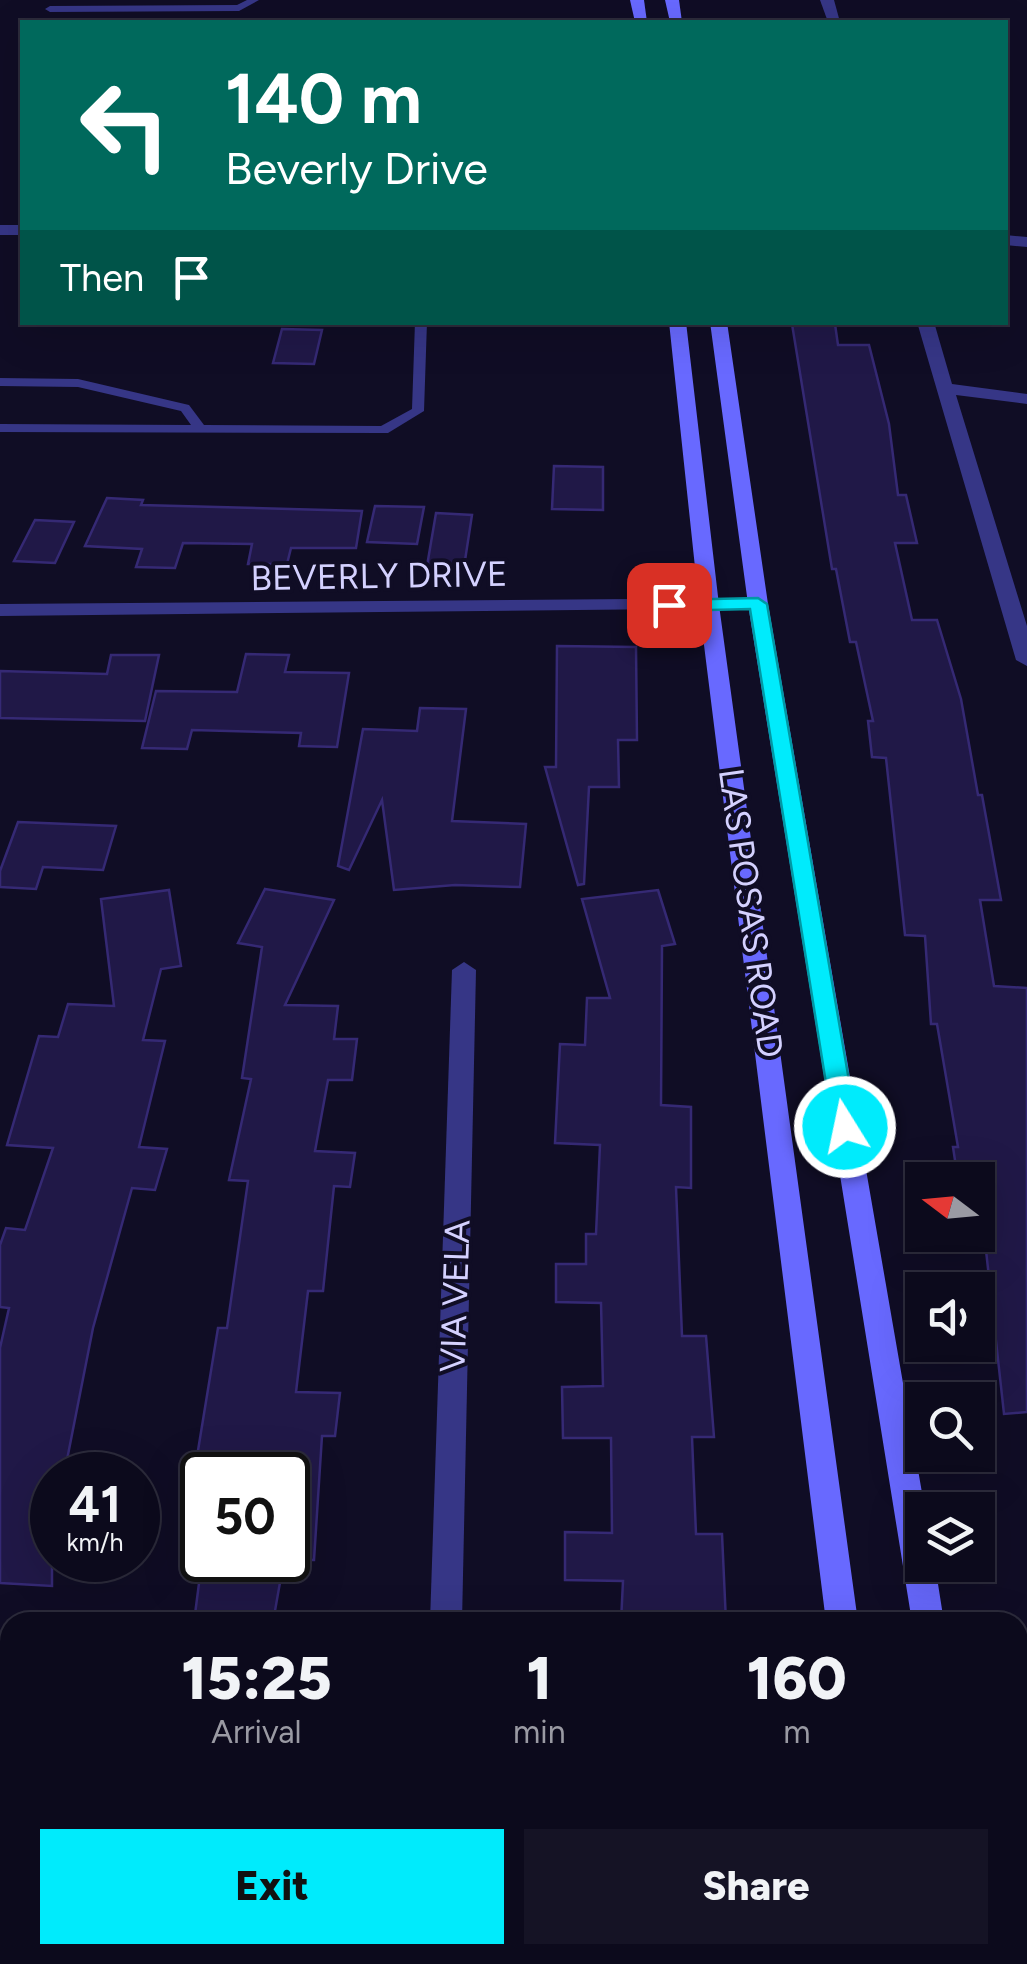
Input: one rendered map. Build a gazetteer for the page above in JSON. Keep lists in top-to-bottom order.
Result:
{
  "streets": {
    "main road": ["LAS POSAS ROAD"],
    "street": ["BEVERLY DRIVE", "VIA VELA"]
  },
  "crossings": [
    ["BEVERLY DRIVE", "LAS POSAS ROAD"]
  ],
  "north": "left",
  "page": {
    "turn": ["140 m", "Beverly Drive"],
    "then": "Then",
    "speed": "41 km/h",
    "limit": "50",
    "eta": [
      "15:25",
      "Arrival",
      "1",
      "min",
      "160",
      "m"
    ],
    "buttons": ["Exit", "Share"]
  }
}
